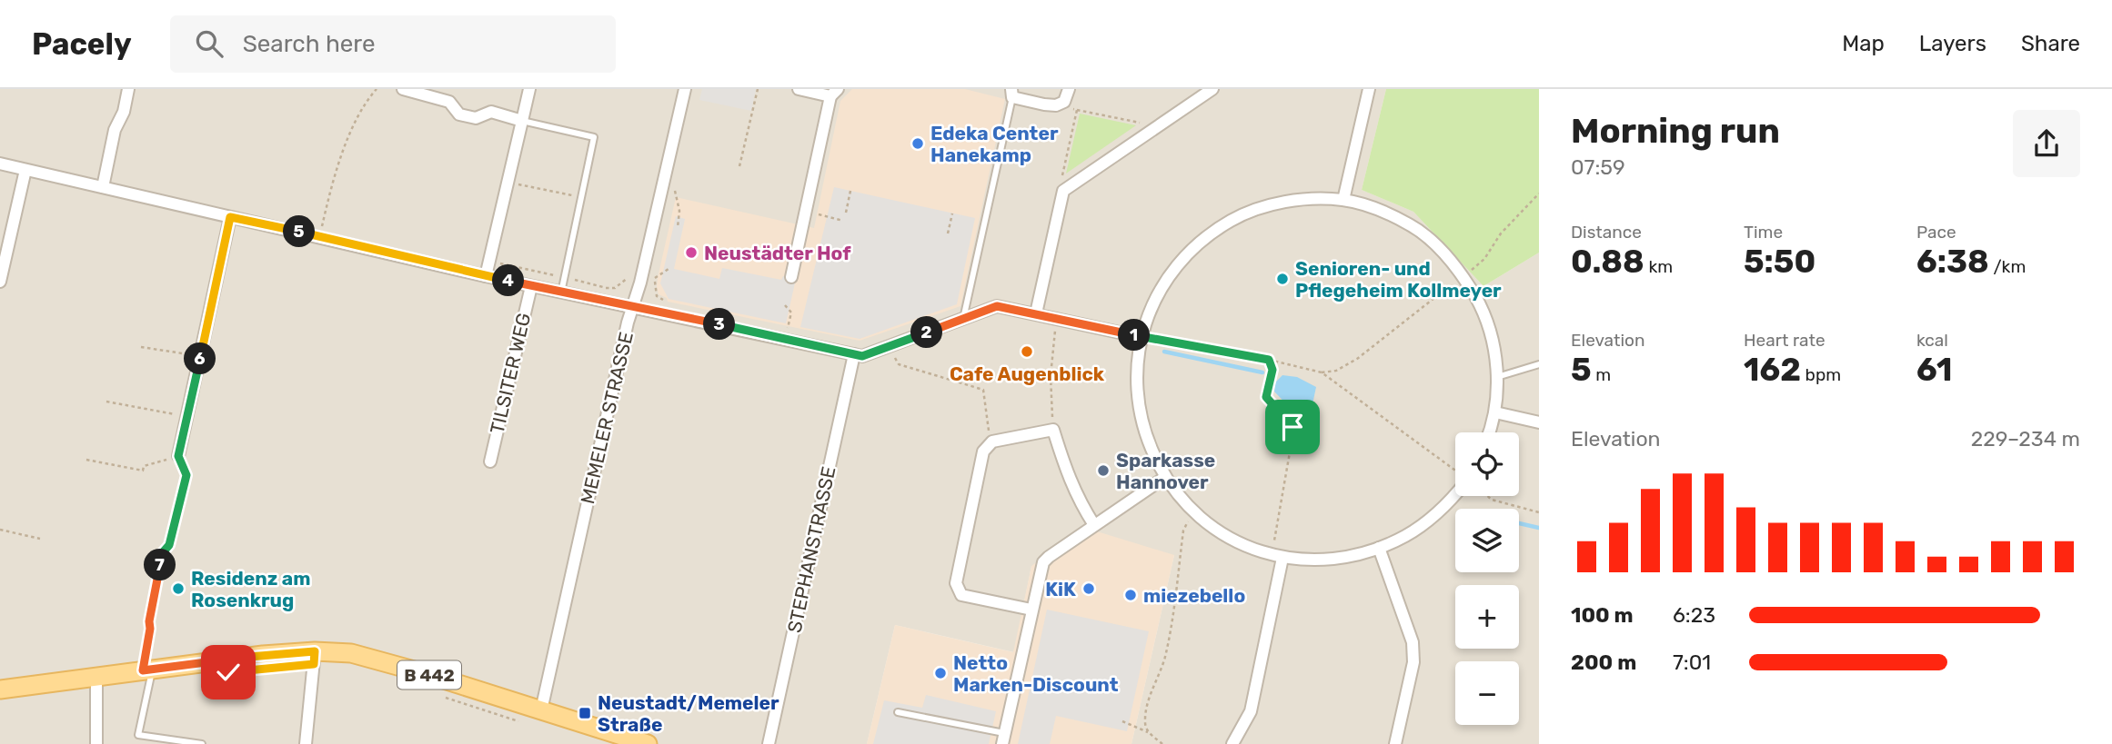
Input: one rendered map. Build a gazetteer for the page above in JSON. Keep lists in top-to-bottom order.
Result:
{
  "streets": {
    "main road": ["B 442"],
    "street": ["TILSITER WEG", "MEMELER STRASSE", "STEPHANSTRASSE"]
  },
  "crossings": [
    ["MEMELER STRASSE", "B 442"]
  ],
  "places": {
    "other": [
      "Edeka Center Hanekamp",
      "Neustädter Hof",
      "Senioren- und Pflegeheim Kollmeyer",
      "Cafe Augenblick",
      "Sparkasse Hannover",
      "Residenz am Rosenkrug",
      "KiK",
      "miezebello",
      "Netto Marken-Discount"
    ],
    "transit": ["Neustadt/Memeler Straße"]
  },
  "page": {
    "header": "Pacely",
    "search": "Search here",
    "nav": ["Map", "Layers", "Share"],
    "heading": ["Morning run", "07:59"],
    "stats": [
      ["Distance", "0.88 km"],
      ["Time", "5:50"],
      ["Pace", "6:38 /km"],
      ["Elevation", "5 m"],
      ["Heart rate", "162 bpm"],
      ["kcal", "61"]
    ],
    "pins": [
      "5",
      "4",
      "3",
      "2",
      "1",
      "6",
      "7"
    ],
    "chart": ["Elevation", "229–234 m"],
    "map_buttons": ["+", "−"],
    "list": [
      {
        "name": "100 m",
        "note": "6:23"
      },
      {
        "name": "200 m",
        "note": "7:01"
      }
    ]
  }
}
